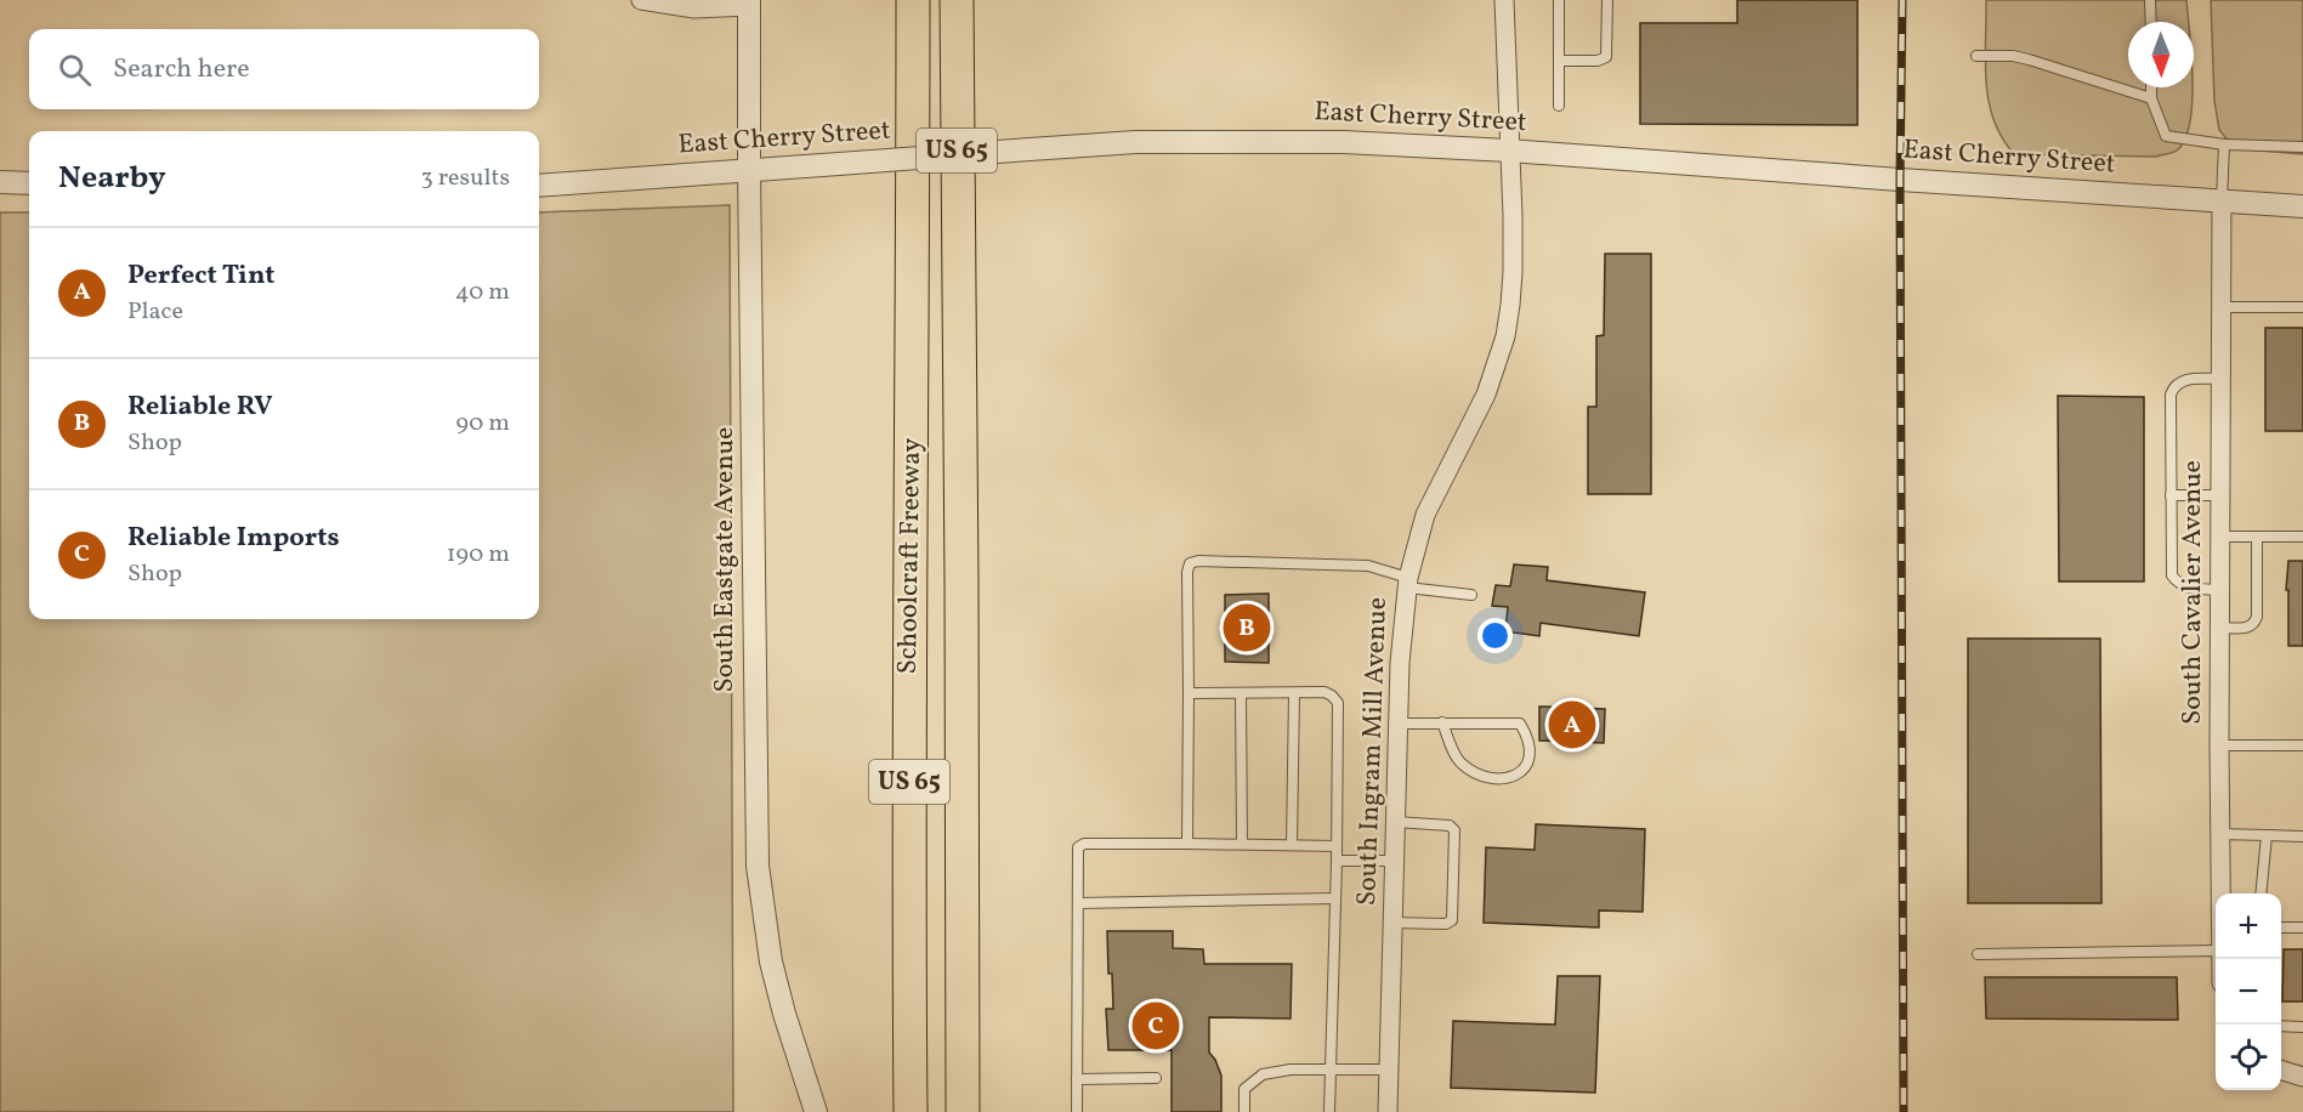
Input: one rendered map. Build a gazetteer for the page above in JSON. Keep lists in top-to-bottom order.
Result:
{
  "streets": {
    "highway": ["US 65", "Schoolcraft Freeway"],
    "street": [
      "East Cherry Street",
      "South Eastgate Avenue",
      "South Cavalier Avenue",
      "South Ingram Mill Avenue"
    ]
  },
  "crossings": [
    ["East Cherry Street", "South Eastgate Avenue"],
    ["East Cherry Street", "South Cavalier Avenue"],
    ["East Cherry Street", "South Ingram Mill Avenue"]
  ],
  "north": "bottom",
  "page": {
    "search": "Search here",
    "heading": ["Nearby", "3 results"],
    "list": [
      {
        "mark": "A",
        "name": "Perfect Tint",
        "note": "Place",
        "value": "40 m"
      },
      {
        "mark": "B",
        "name": "Reliable RV",
        "note": "Shop",
        "value": "90 m"
      },
      {
        "mark": "C",
        "name": "Reliable Imports",
        "note": "Shop",
        "value": "190 m"
      }
    ],
    "pins": ["B", "A", "C"],
    "map_buttons": ["+", "−"]
  }
}
